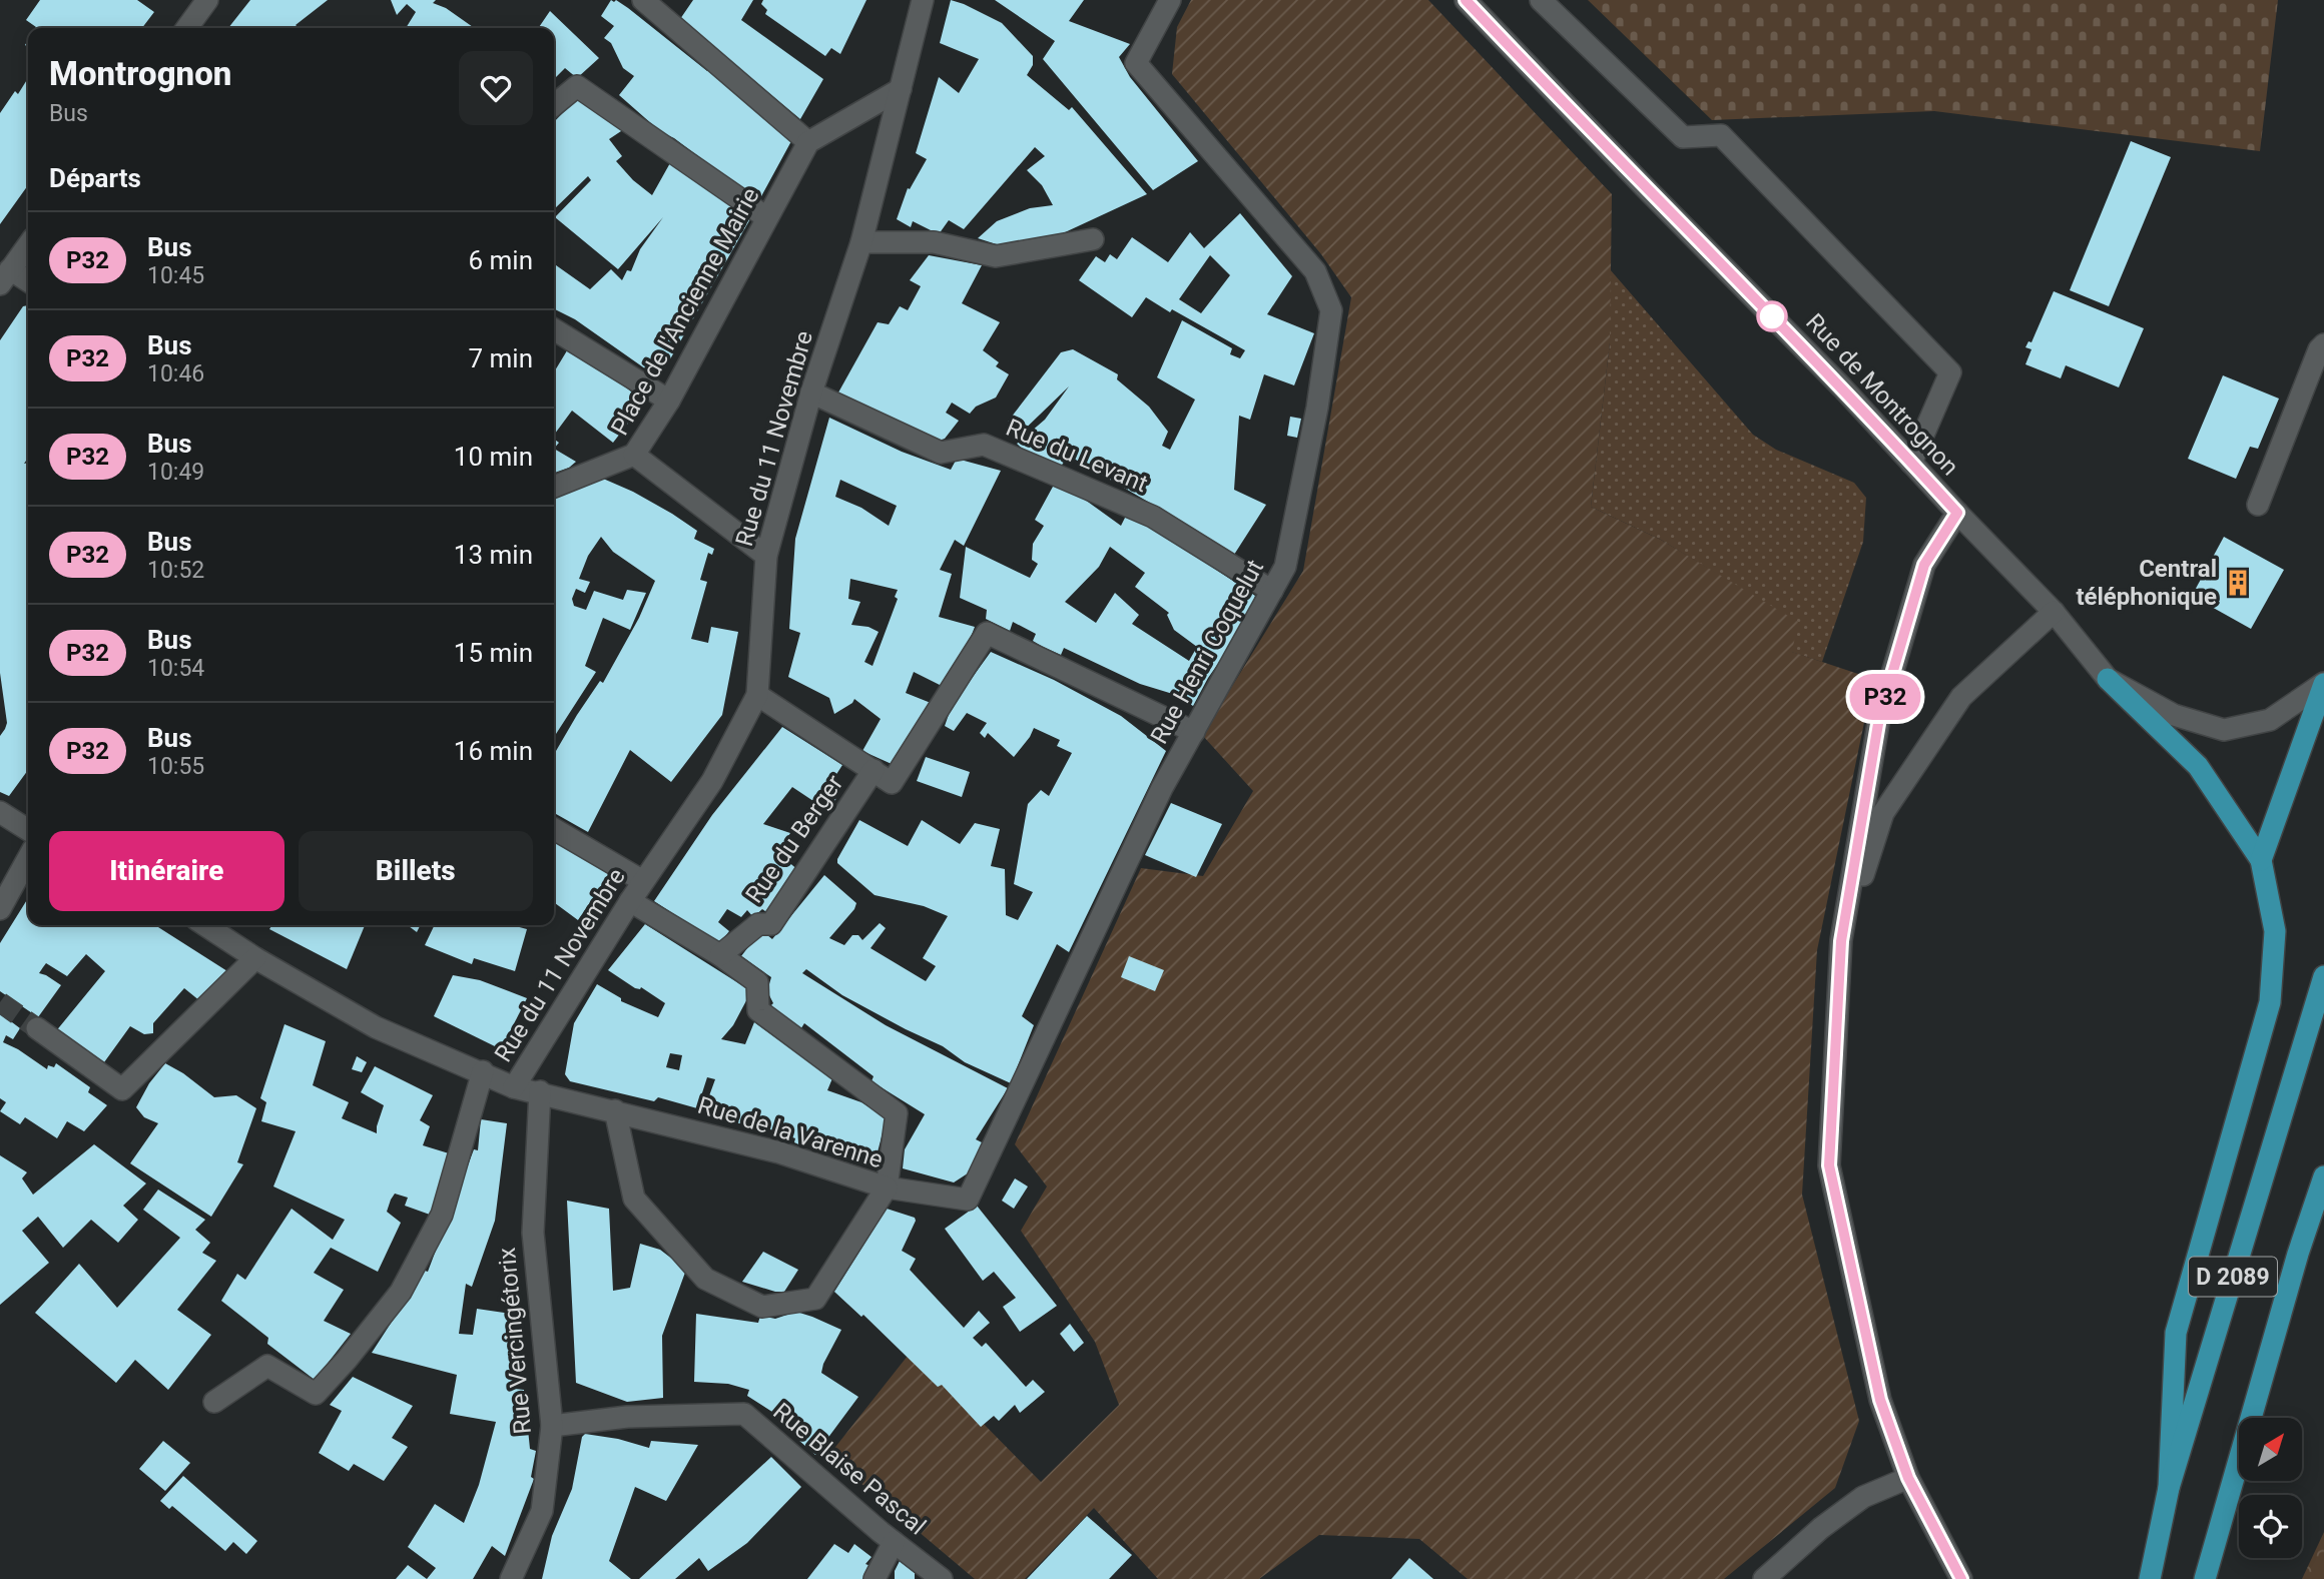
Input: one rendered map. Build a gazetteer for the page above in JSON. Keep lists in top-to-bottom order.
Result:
{
  "streets": {
    "highway": ["D 2089"],
    "street": [
      "Place de l'Ancienne Mairie",
      "Rue de Montrognon",
      "Rue du 11 Novembre",
      "Rue du Levant",
      "Rue Henri Coquelut",
      "Rue du Berger",
      "Rue de la Varenne",
      "Rue Vercingétorix",
      "Rue Blaise Pascal"
    ]
  },
  "crossings": [
    ["Place de l'Ancienne Mairie", "Rue du 11 Novembre"],
    ["Rue du 11 Novembre", "Rue du Levant"],
    ["Rue du 11 Novembre", "Rue de la Varenne"],
    ["Rue du Levant", "Rue Henri Coquelut"],
    ["Rue Henri Coquelut", "Rue de la Varenne"],
    ["Rue de la Varenne", "Rue Vercingétorix"],
    ["Rue Vercingétorix", "Rue Blaise Pascal"]
  ],
  "places": {
    "building": ["Central téléphonique"]
  },
  "lines": ["bus line P32"],
  "north": "top right",
  "page": {
    "on_map": "P32",
    "heading": [
      ["Montrognon", "Bus"],
      "Départs"
    ],
    "list": [
      {
        "mark": "P32",
        "name": "Bus",
        "note": "10:45",
        "value": "6 min"
      },
      {
        "mark": "P32",
        "name": "Bus",
        "note": "10:46",
        "value": "7 min"
      },
      {
        "mark": "P32",
        "name": "Bus",
        "note": "10:49",
        "value": "10 min"
      },
      {
        "mark": "P32",
        "name": "Bus",
        "note": "10:52",
        "value": "13 min"
      },
      {
        "mark": "P32",
        "name": "Bus",
        "note": "10:54",
        "value": "15 min"
      },
      {
        "mark": "P32",
        "name": "Bus",
        "note": "10:55",
        "value": "16 min"
      }
    ],
    "buttons": ["Itinéraire", "Billets"]
  }
}
